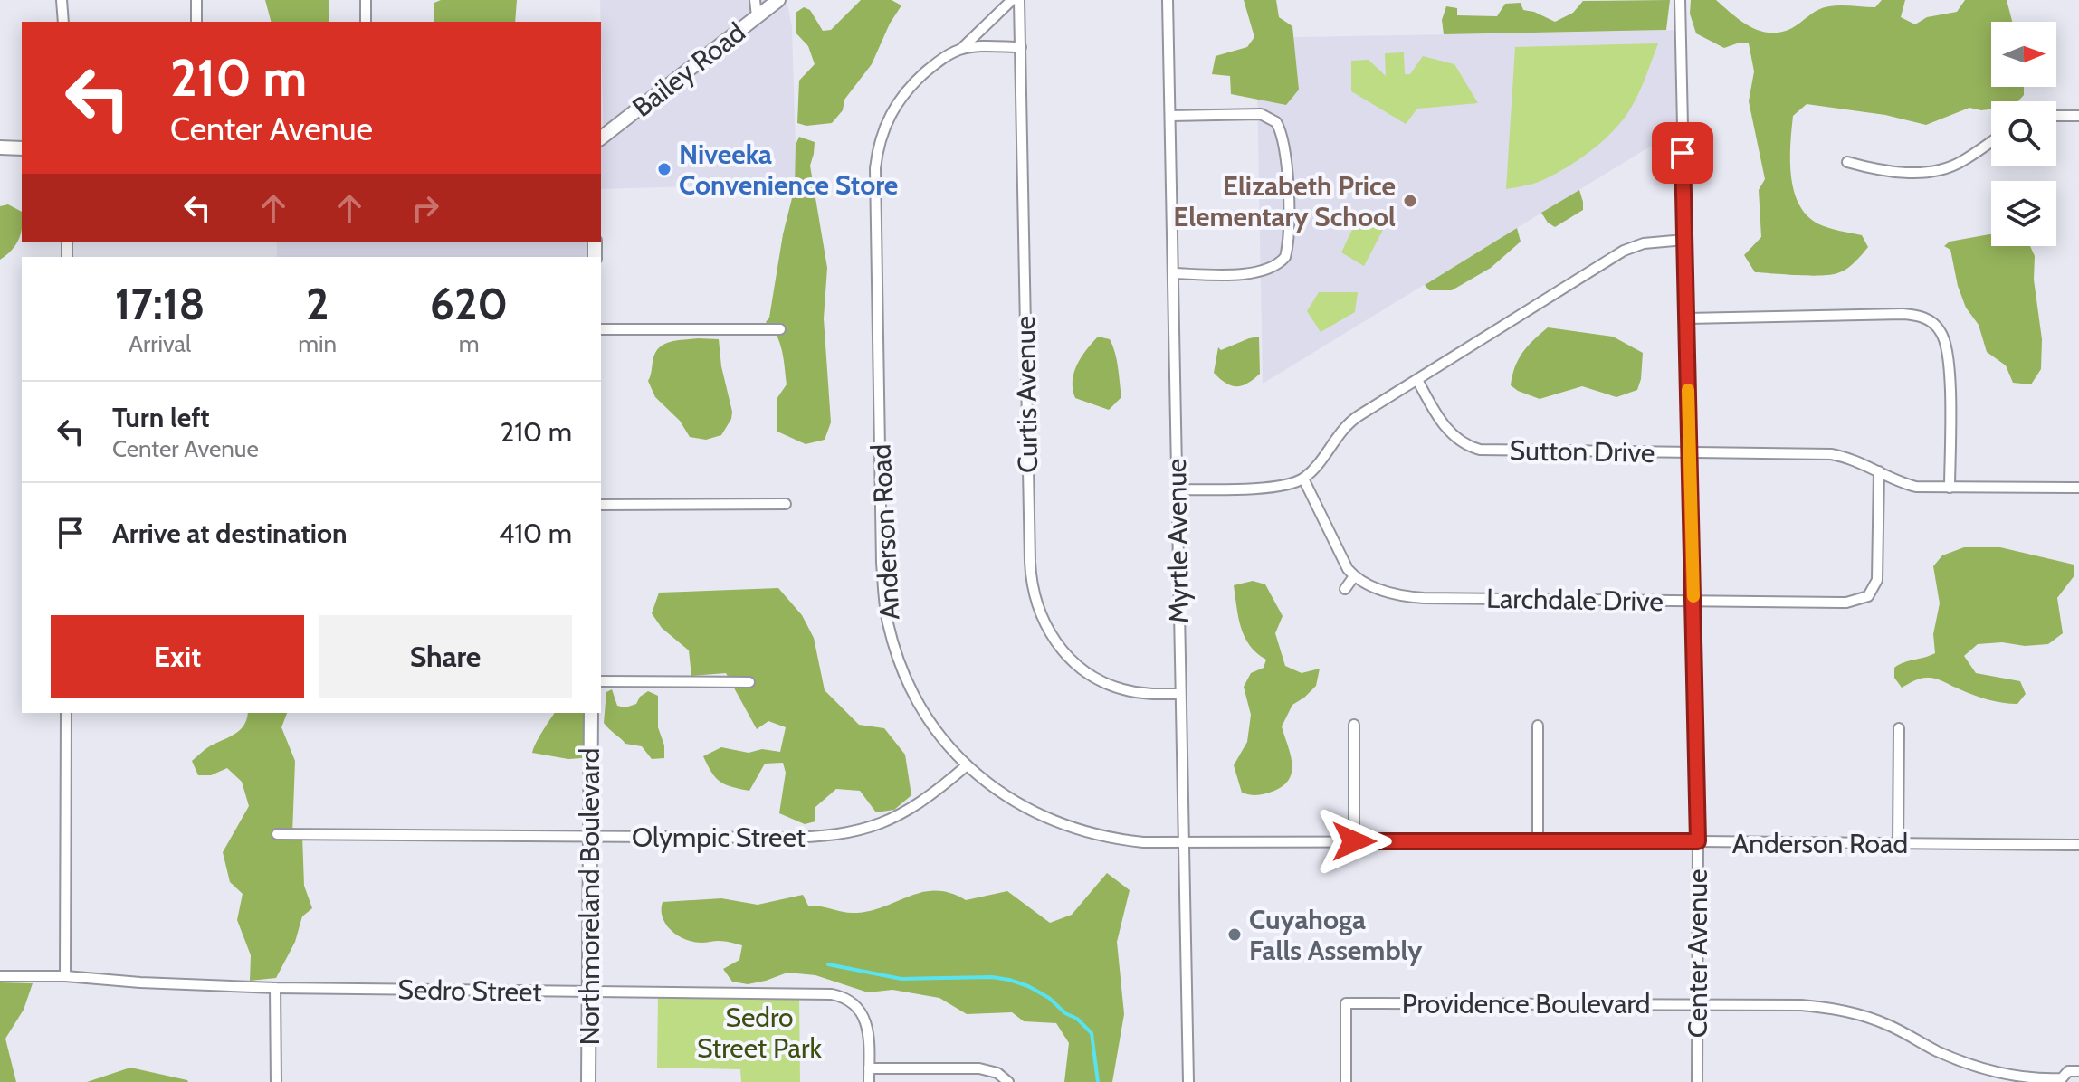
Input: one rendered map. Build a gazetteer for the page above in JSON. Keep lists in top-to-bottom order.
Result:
{
  "streets": {
    "street": [
      "Bailey Road",
      "Curtis Avenue",
      "Sutton Drive",
      "Anderson Road",
      "Myrtle Avenue",
      "Larchdale Drive",
      "Olympic Street",
      "Northmoreland Boulevard",
      "Center Avenue",
      "Sedro Street",
      "Providence Boulevard"
    ]
  },
  "crossings": [
    ["Curtis Avenue", "Anderson Road"],
    ["Curtis Avenue", "Myrtle Avenue"],
    ["Sutton Drive", "Larchdale Drive"],
    ["Sutton Drive", "Center Avenue"],
    ["Anderson Road", "Myrtle Avenue"],
    ["Anderson Road", "Olympic Street"],
    ["Anderson Road", "Center Avenue"],
    ["Larchdale Drive", "Center Avenue"],
    ["Olympic Street", "Northmoreland Boulevard"],
    ["Northmoreland Boulevard", "Sedro Street"],
    ["Center Avenue", "Providence Boulevard"]
  ],
  "parks": ["Sedro Street Park"],
  "places": ["Niveeka Convenience Store", "Elizabeth Price Elementary School", "Cuyahoga Falls Assembly"],
  "north": "right",
  "page": {
    "turn": ["210 m", "Center Avenue"],
    "eta": [
      "17:18",
      "Arrival",
      "2",
      "min",
      "620",
      "m"
    ],
    "list": [
      {
        "name": "Turn left",
        "note": "Center Avenue",
        "value": "210 m"
      },
      {
        "name": "Arrive at destination",
        "value": "410 m"
      }
    ],
    "buttons": ["Exit", "Share"]
  }
}
